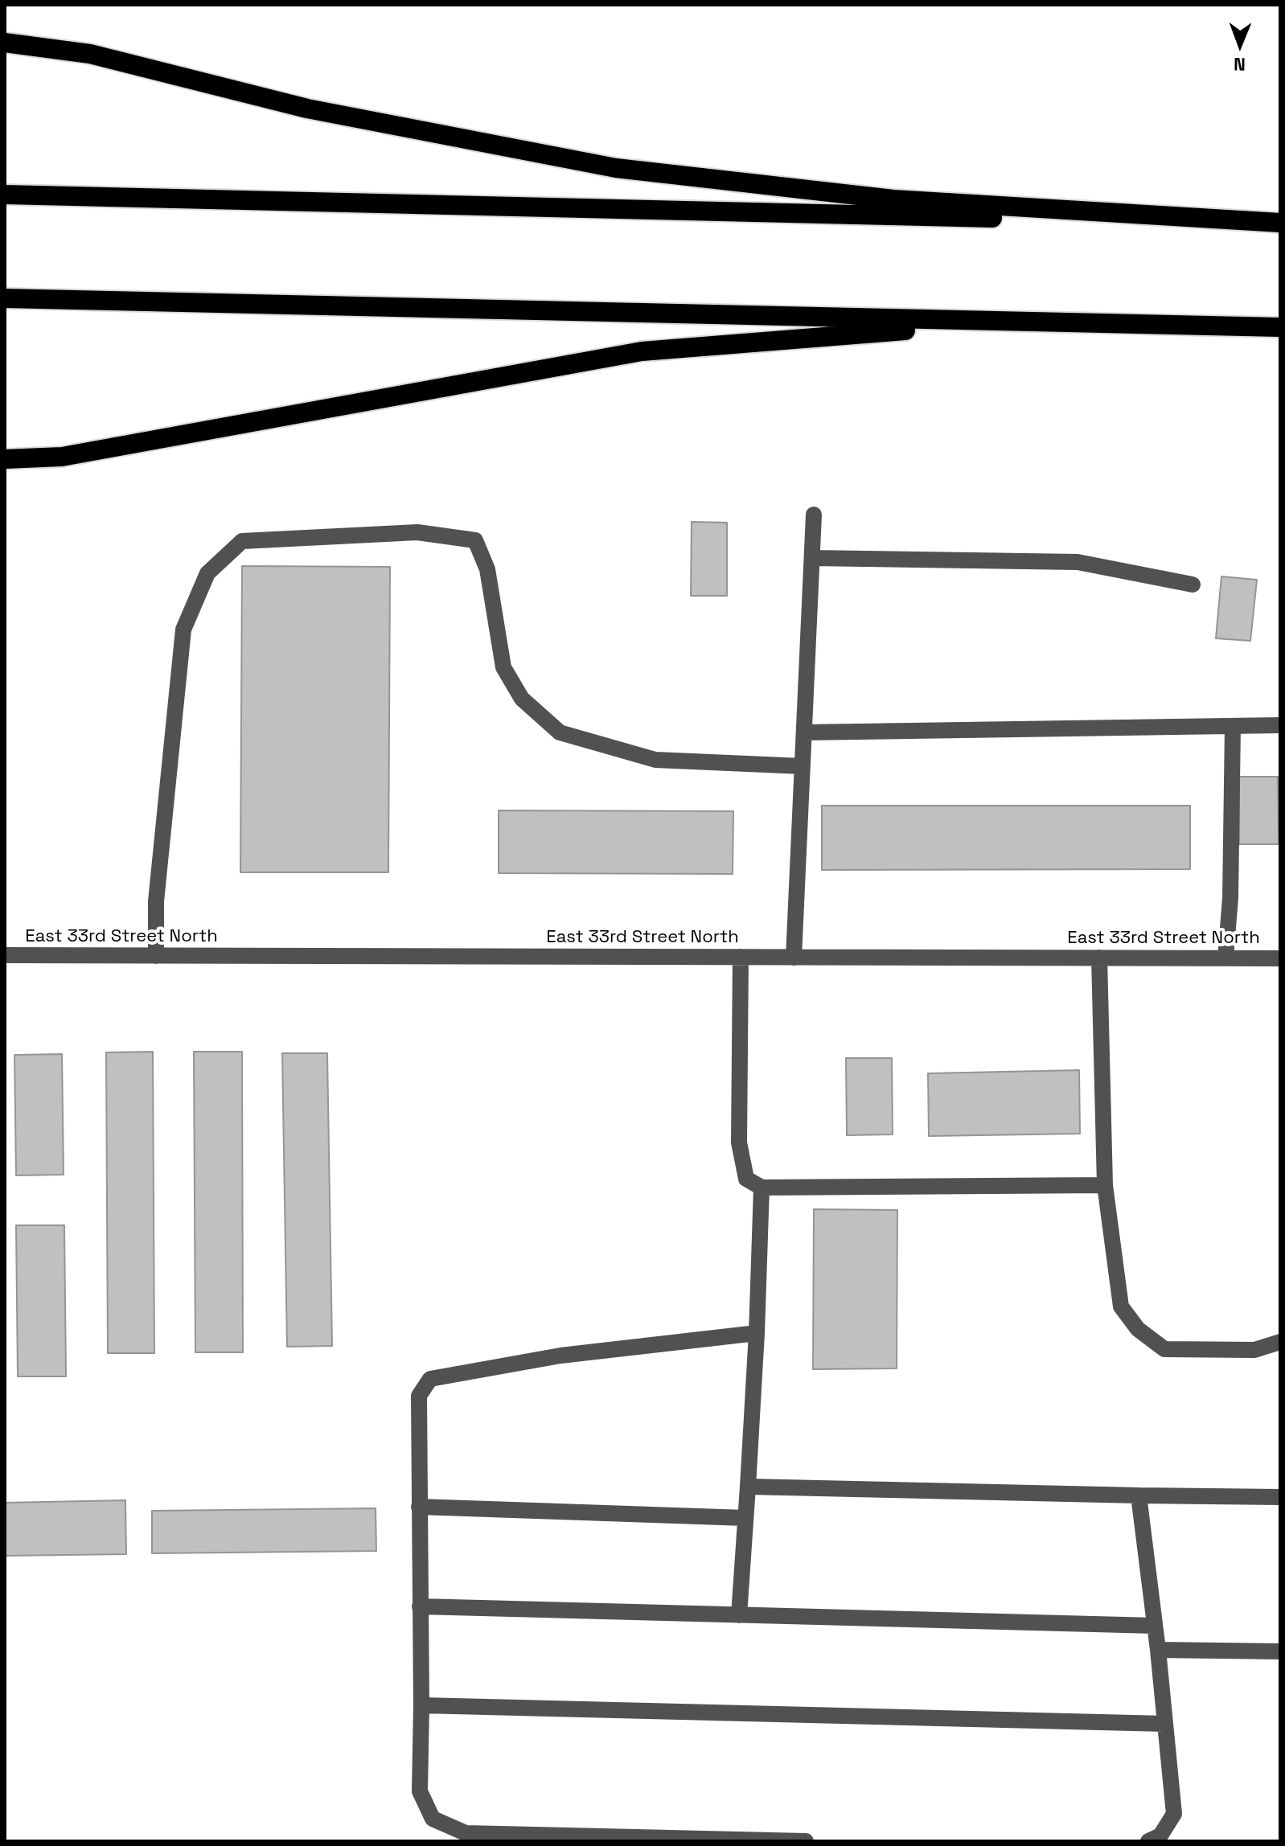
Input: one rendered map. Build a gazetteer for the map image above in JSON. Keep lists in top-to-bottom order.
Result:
{
  "streets": {
    "street": ["East 33rd Street North"]
  },
  "north": "bottom"
}
